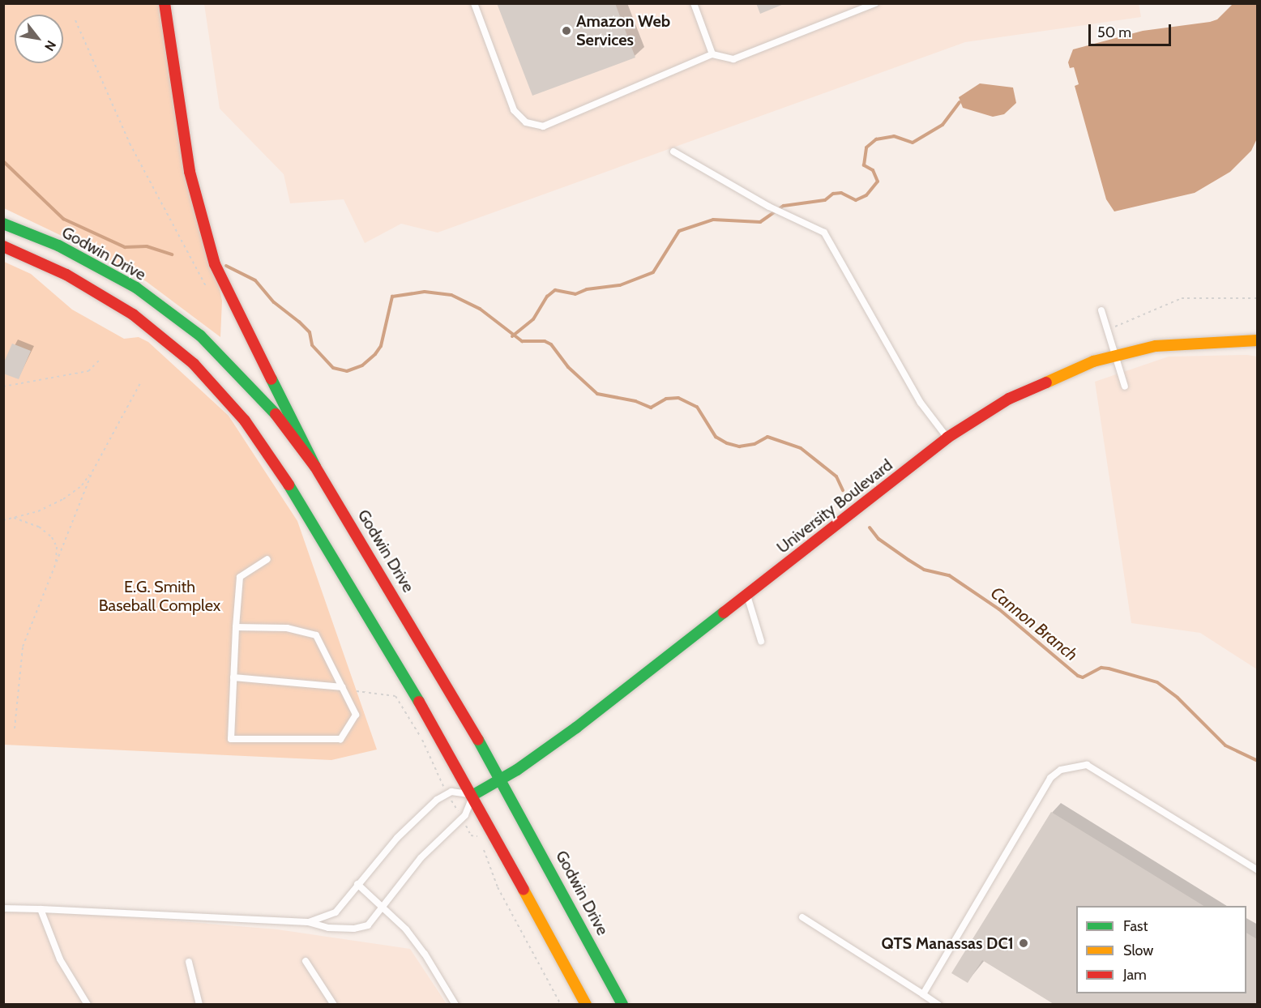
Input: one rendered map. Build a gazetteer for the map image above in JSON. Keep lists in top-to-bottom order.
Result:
{
  "streets": {
    "main road": ["Godwin Drive", "University Boulevard"]
  },
  "crossings": [
    ["Godwin Drive", "University Boulevard"]
  ],
  "water": ["Cannon Branch"],
  "parks": ["E.G. Smith Baseball Complex"],
  "places": ["Amazon Web Services", "QTS Manassas DC1"],
  "legend": ["Fast", "Slow", "Jam"],
  "scale_bar": "50 m",
  "north": "bottom right"
}
